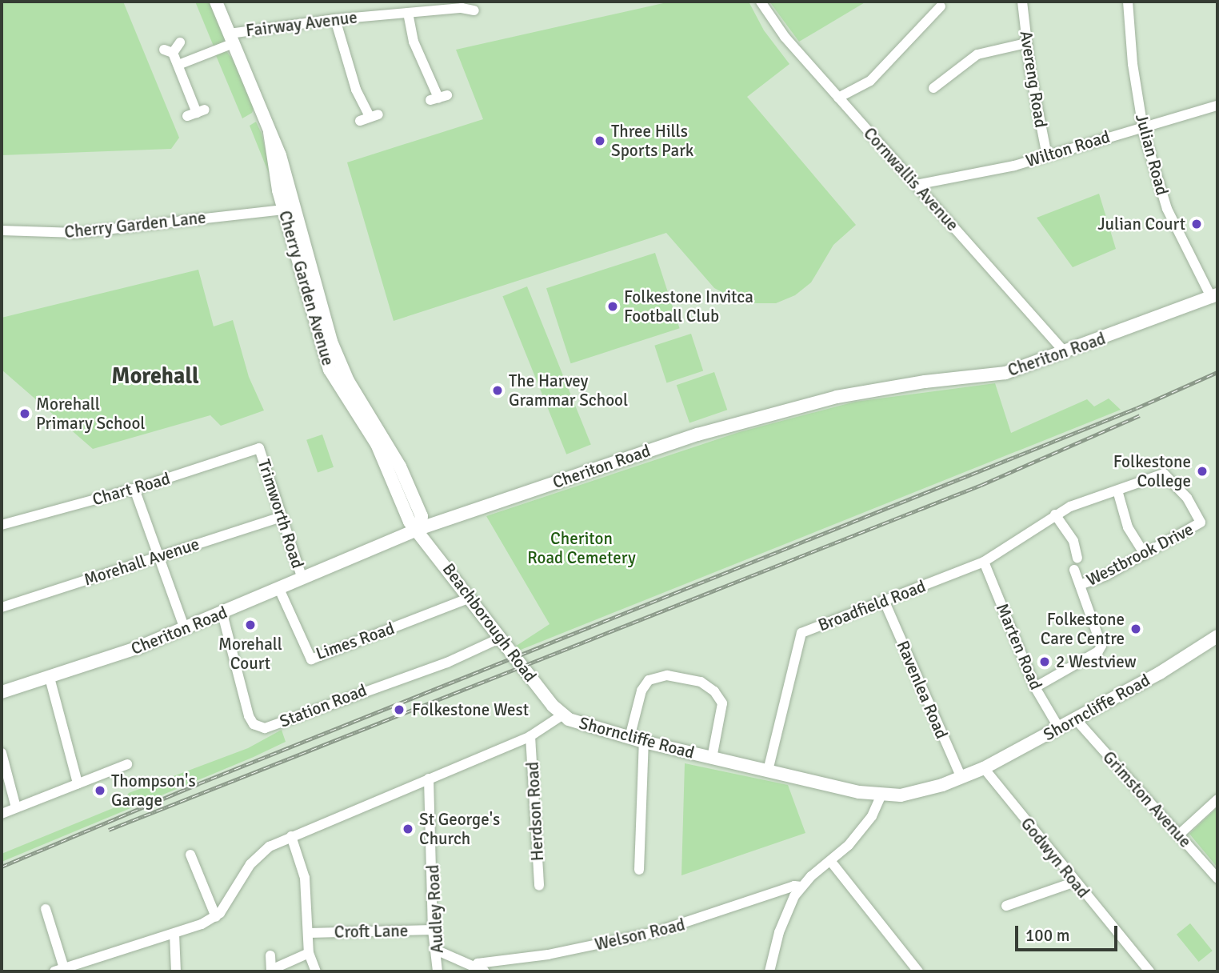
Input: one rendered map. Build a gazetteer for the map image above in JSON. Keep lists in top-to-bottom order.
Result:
{
  "streets": {
    "main road": [
      "Cherry Garden Avenue",
      "Cheriton Road",
      "Beachborough Road",
      "Shorncliffe Road"
    ],
    "street": [
      "Fairway Avenue",
      "Avereng Road",
      "Wilton Road",
      "Julian Road",
      "Cornwallis Avenue",
      "Cherry Garden Lane",
      "Chart Road",
      "Trimworth Road",
      "Westbrook Drive",
      "Morehall Avenue",
      "Broadfield Road",
      "Limes Road",
      "Marten Road",
      "Ravenlea Road",
      "Station Road",
      "Grimston Avenue",
      "Herdson Road",
      "Godwyn Road",
      "Audley Road",
      "Croft Lane",
      "Welson Road"
    ]
  },
  "crossings": [
    ["Fairway Avenue", "Cherry Garden Avenue"],
    ["Avereng Road", "Wilton Road"],
    ["Wilton Road", "Julian Road"],
    ["Wilton Road", "Cornwallis Avenue"],
    ["Julian Road", "Cheriton Road"],
    ["Cornwallis Avenue", "Cheriton Road"],
    ["Cherry Garden Lane", "Cherry Garden Avenue"],
    ["Cherry Garden Avenue", "Cheriton Road"],
    ["Cherry Garden Avenue", "Beachborough Road"],
    ["Cheriton Road", "Trimworth Road"],
    ["Cheriton Road", "Beachborough Road"],
    ["Cheriton Road", "Limes Road"],
    ["Cheriton Road", "Station Road"],
    ["Chart Road", "Trimworth Road"],
    ["Trimworth Road", "Morehall Avenue"],
    ["Westbrook Drive", "Broadfield Road"],
    ["Broadfield Road", "Marten Road"],
    ["Broadfield Road", "Ravenlea Road"],
    ["Broadfield Road", "Shorncliffe Road"],
    ["Beachborough Road", "Limes Road"],
    ["Beachborough Road", "Station Road"],
    ["Beachborough Road", "Shorncliffe Road"],
    ["Marten Road", "Shorncliffe Road"],
    ["Ravenlea Road", "Shorncliffe Road"],
    ["Shorncliffe Road", "Grimston Avenue"],
    ["Shorncliffe Road", "Herdson Road"],
    ["Shorncliffe Road", "Godwyn Road"],
    ["Shorncliffe Road", "Audley Road"],
    ["Audley Road", "Croft Lane"]
  ],
  "districts": ["Morehall"],
  "parks": ["Cheriton Road Cemetery"],
  "places": [
    "Three Hills Sports Park",
    "Julian Court",
    "Folkestone Invitca Football Club",
    "The Harvey Grammar School",
    "Morehall Primary School",
    "Folkestone College",
    "Morehall Court",
    "Folkestone Care Centre",
    "2 Westview",
    "Folkestone West",
    "Thompson's Garage",
    "St George's Church"
  ],
  "scale_bar": "100 m"
}
